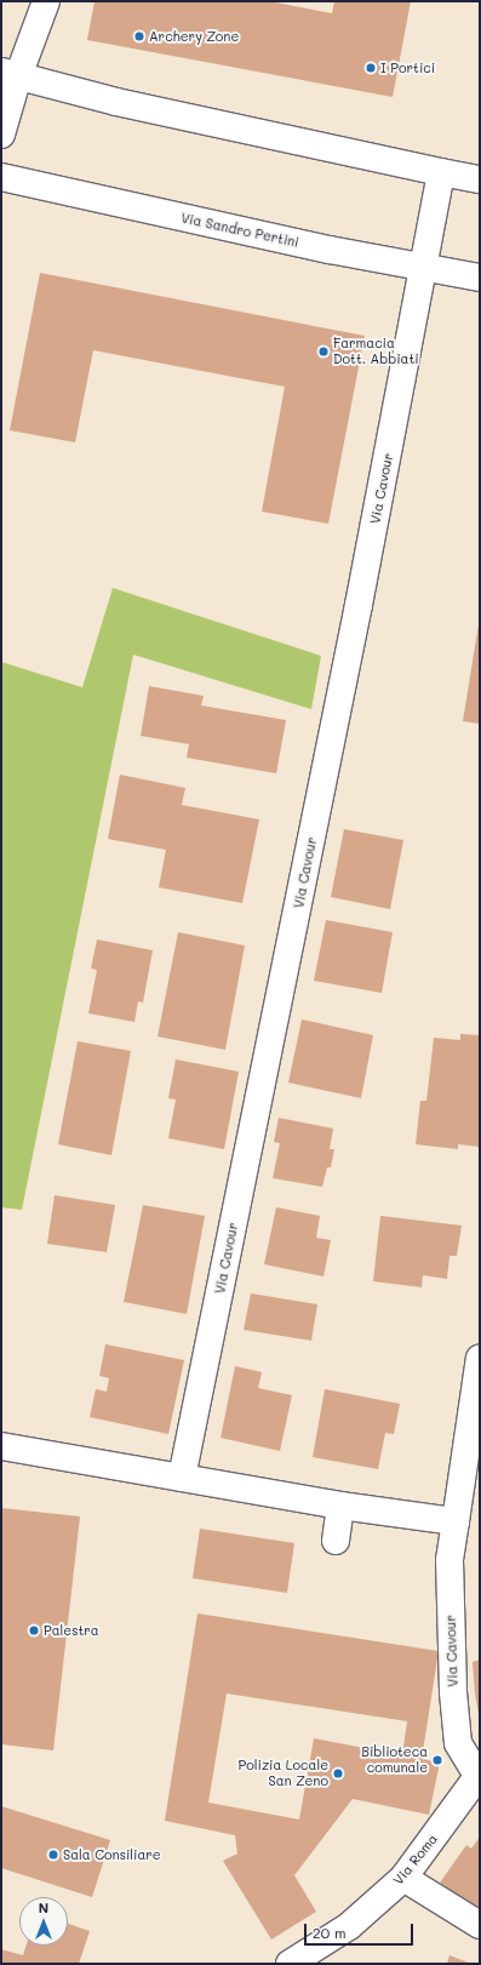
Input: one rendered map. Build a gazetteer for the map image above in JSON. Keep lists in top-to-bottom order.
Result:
{
  "streets": {
    "street": ["Via Sandro Pertini", "Via Cavour", "Via Roma"]
  },
  "crossings": [
    ["Via Sandro Pertini", "Via Cavour"],
    ["Via Cavour", "Via Roma"]
  ],
  "places": [
    "Archery Zone",
    "I Portici",
    "Farmacia Dott. Abbiati",
    "Palestra",
    "Biblioteca comunale",
    "Polizia Locale San Zeno",
    "Sala Consiliare"
  ],
  "scale_bar": "20 m",
  "north": "top"
}
